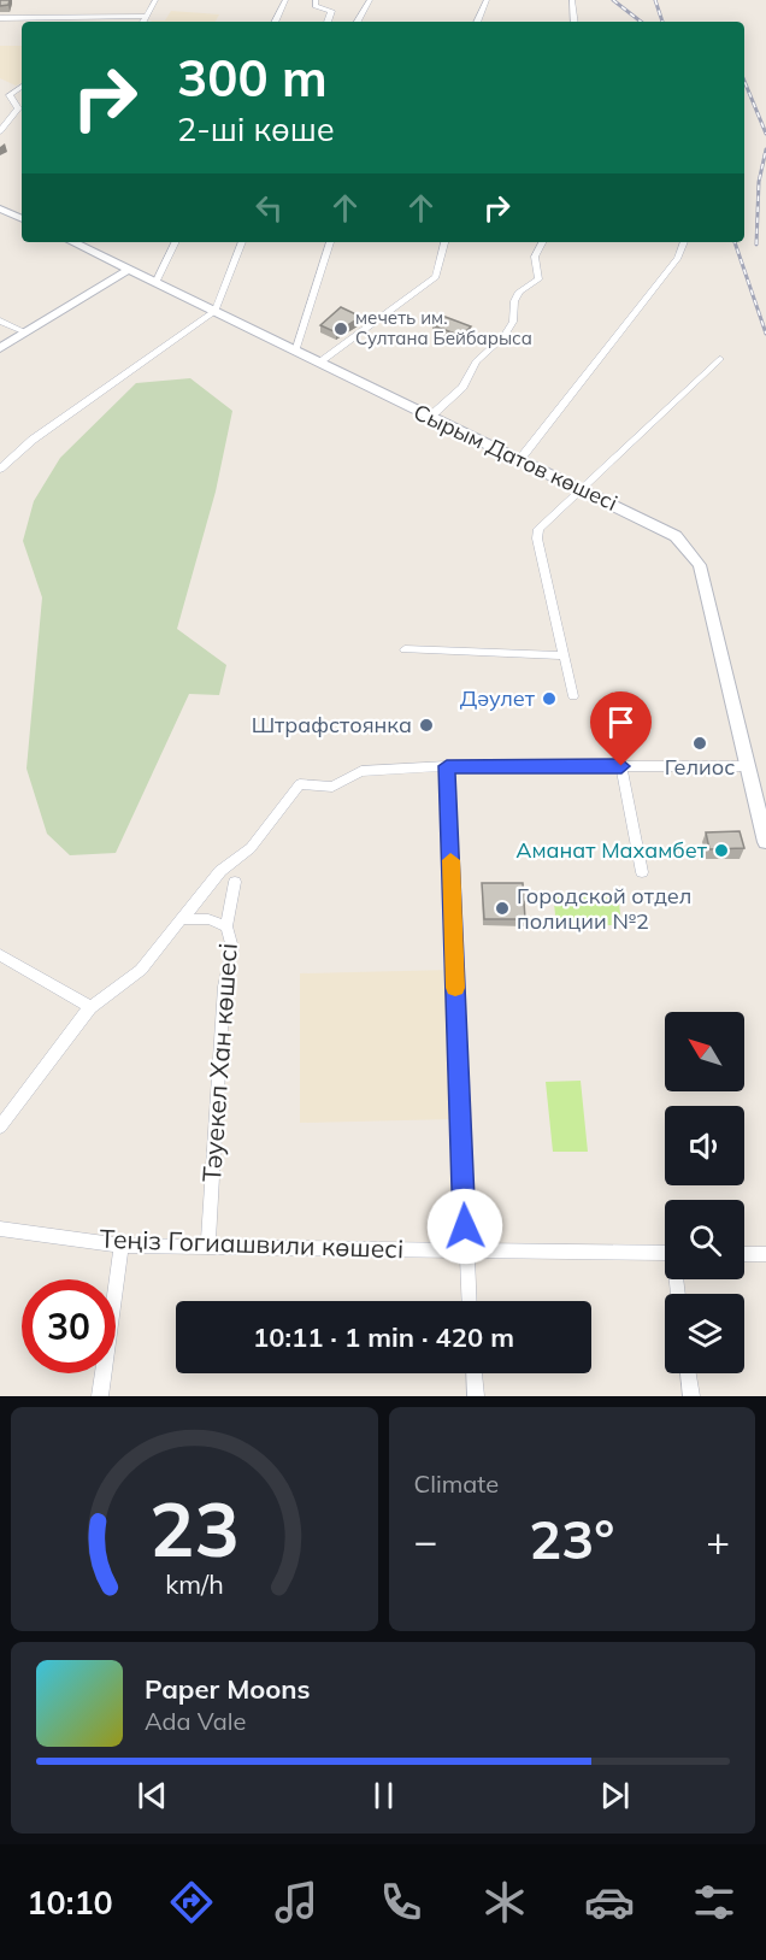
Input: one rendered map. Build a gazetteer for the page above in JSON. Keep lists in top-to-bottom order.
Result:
{
  "streets": {
    "main road": ["Сырым Датов көшесі"],
    "street": ["Тәуекел Хан көшесі", "Теңіз Гогиашвили көшесі"]
  },
  "crossings": [
    ["Тәуекел Хан көшесі", "Теңіз Гогиашвили көшесі"]
  ],
  "places": [
    "мечеть им. Султана Бейбарыса",
    "Дәулет",
    "Штрафстоянка",
    "Гелиос",
    "Аманат Махамбет",
    "Городской отдел полиции №2"
  ],
  "north": "top left",
  "page": {
    "turn": ["300 m", "2-ші көше"],
    "limit": "30",
    "trip": "10:11 · 1 min · 420 m",
    "tile": "Climate",
    "heat": ["−", "23°", "+"],
    "song": ["Paper Moons", "Ada Vale"],
    "tabs": "10:10",
    "gauge": ["23", "km/h"]
  }
}
